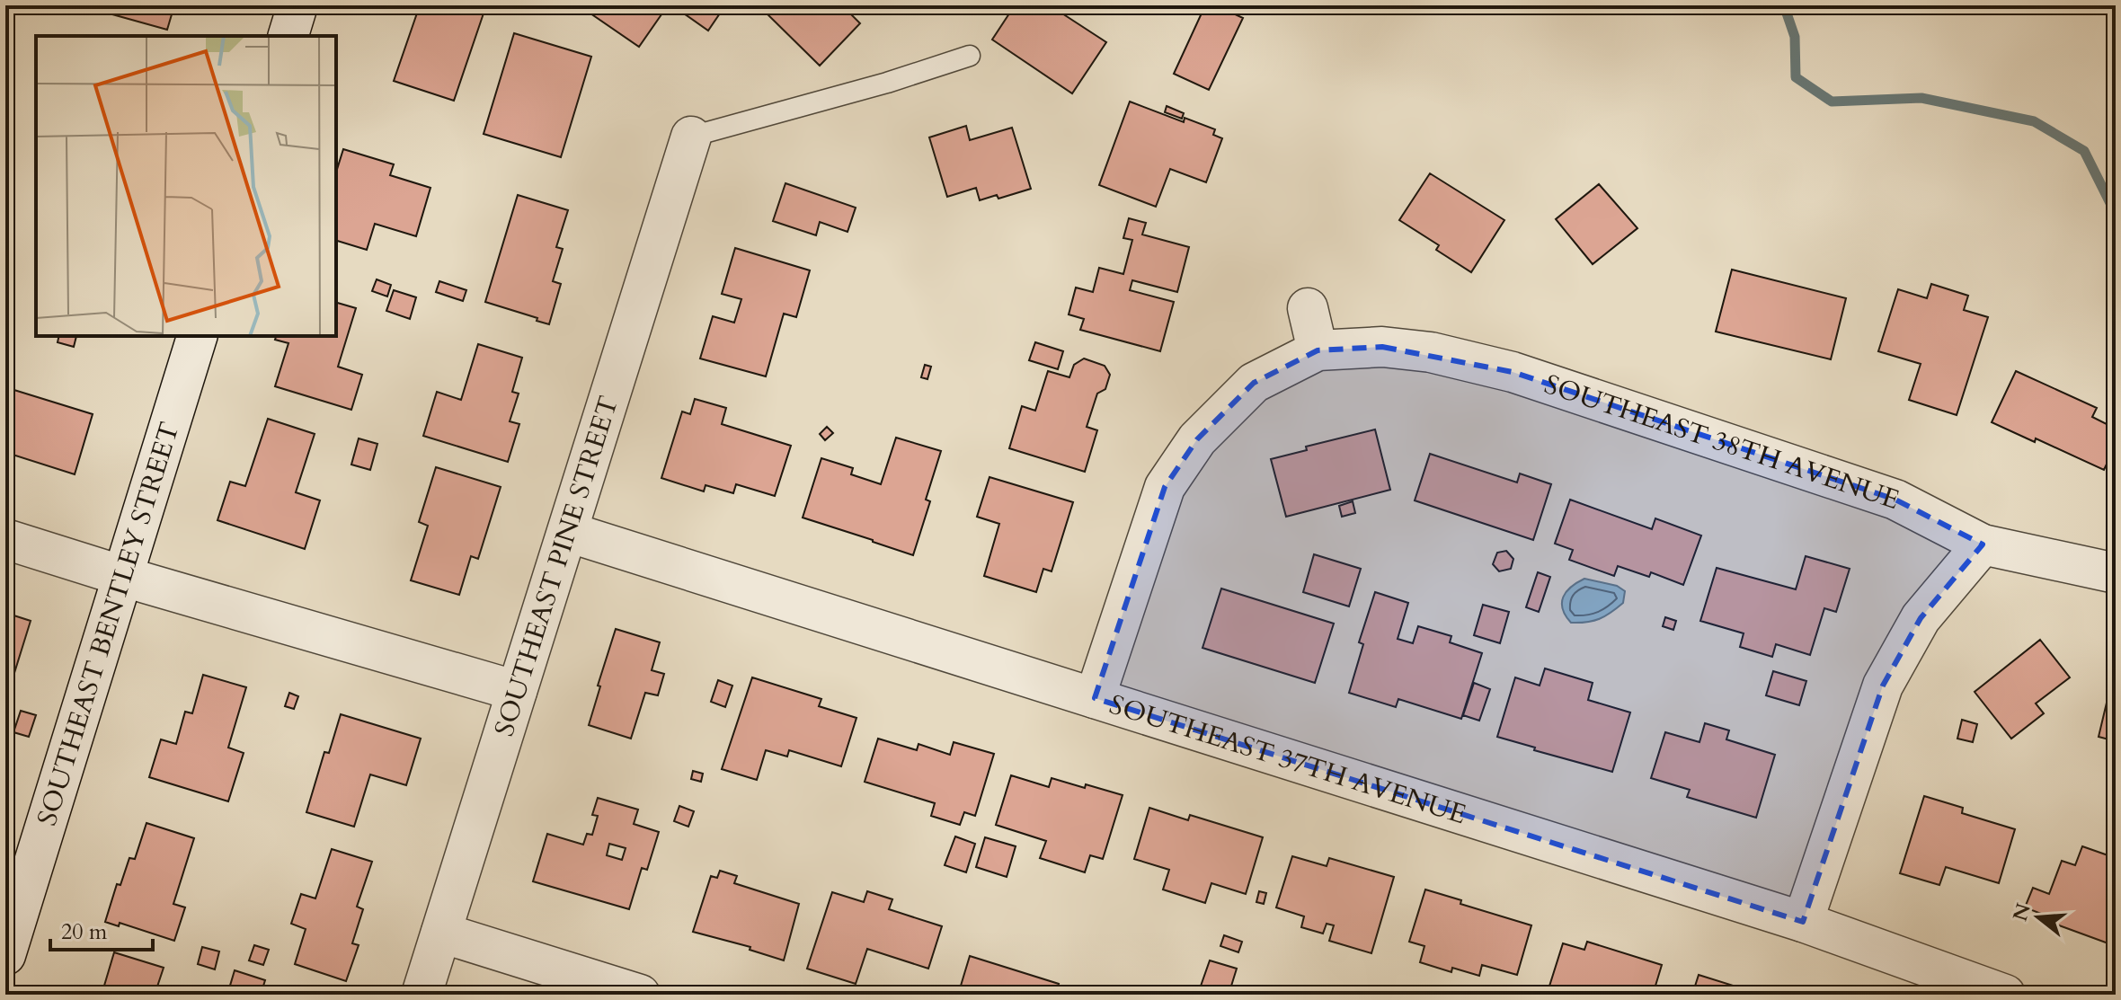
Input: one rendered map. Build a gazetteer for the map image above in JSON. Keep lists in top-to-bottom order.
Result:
{
  "streets": {
    "street": [
      "SOUTHEAST 38TH AVENUE",
      "SOUTHEAST PINE STREET",
      "SOUTHEAST BENTLEY STREET",
      "SOUTHEAST 37TH AVENUE"
    ]
  },
  "crossings": [
    ["SOUTHEAST PINE STREET", "SOUTHEAST 37TH AVENUE"]
  ],
  "scale_bar": "20 m",
  "north": "left"
}
